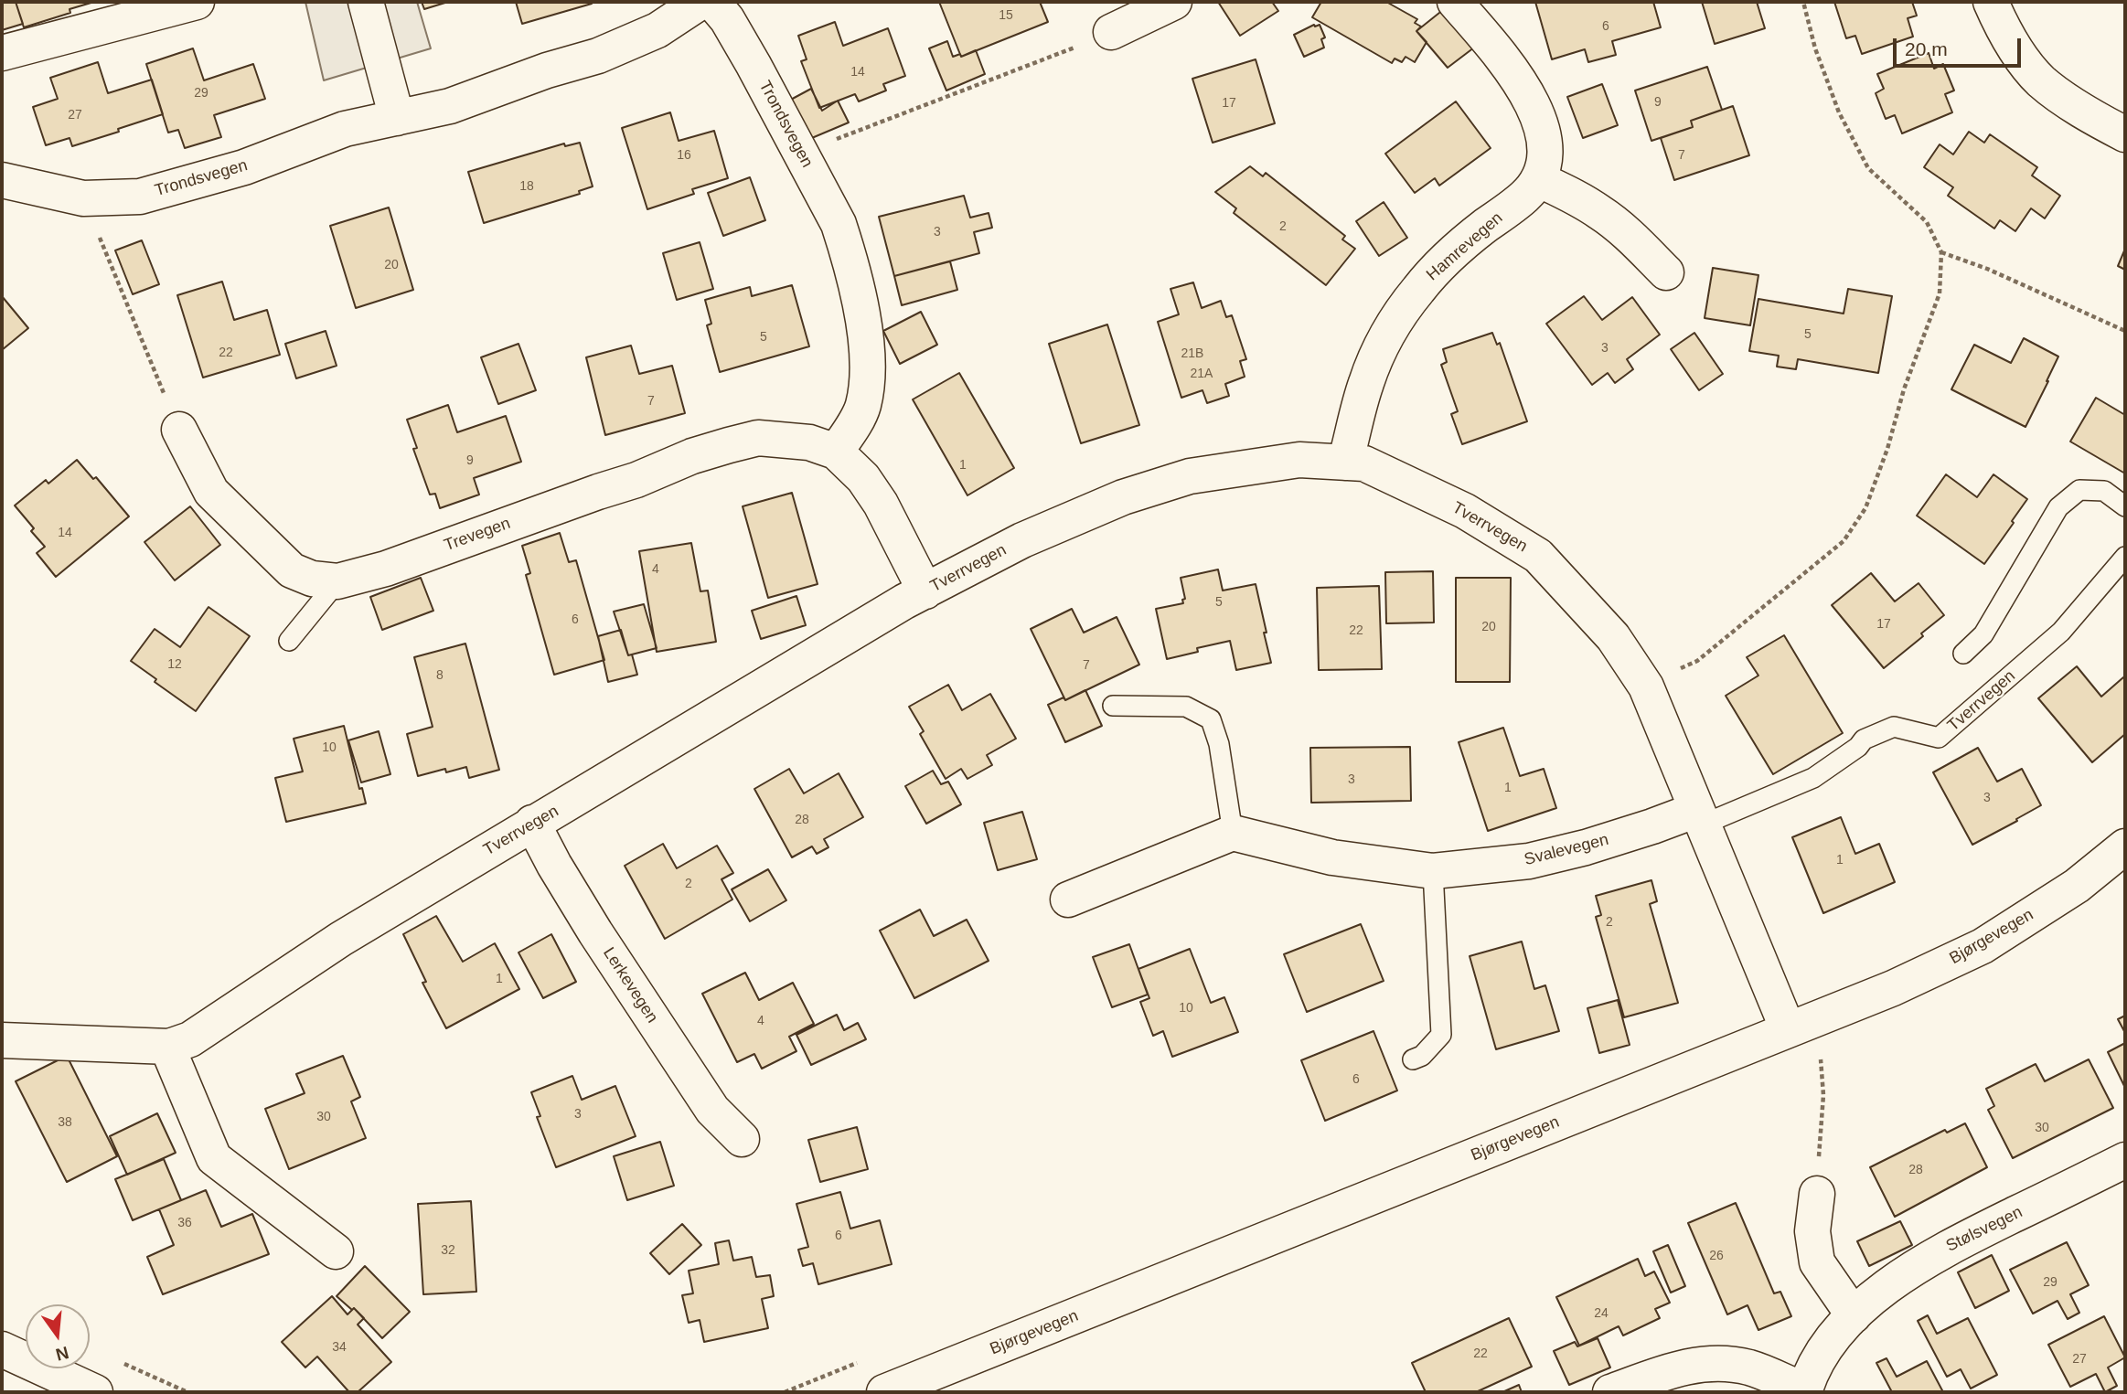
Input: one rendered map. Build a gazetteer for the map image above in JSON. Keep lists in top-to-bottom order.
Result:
{
  "streets": {
    "street": [
      "Trondsvegen",
      "Hamrevegen",
      "Tverrvegen",
      "Trevegen",
      "Svalevegen",
      "Bjørgevegen",
      "Lerkevegen",
      "Stølsvegen"
    ]
  },
  "crossings": [
    ["Trondsvegen", "Trevegen"],
    ["Hamrevegen", "Tverrvegen"],
    ["Tverrvegen", "Trevegen"],
    ["Tverrvegen", "Svalevegen"],
    ["Tverrvegen", "Bjørgevegen"],
    ["Tverrvegen", "Lerkevegen"]
  ],
  "house_numbers": [
    "15",
    "6",
    "14",
    "29",
    "9",
    "17",
    "27",
    "16",
    "7",
    "18",
    "2",
    "3",
    "20",
    "5",
    "5",
    "3",
    "22",
    "21B",
    "21A",
    "7",
    "9",
    "1",
    "14",
    "4",
    "5",
    "6",
    "17",
    "20",
    "22",
    "12",
    "7",
    "8",
    "10",
    "3",
    "1",
    "3",
    "28",
    "1",
    "2",
    "2",
    "1",
    "10",
    "4",
    "6",
    "3",
    "30",
    "38",
    "30",
    "28",
    "36",
    "6",
    "32",
    "26",
    "29",
    "24",
    "34",
    "22",
    "27"
  ],
  "scale_bar": "20 m",
  "north": "bottom"
}
